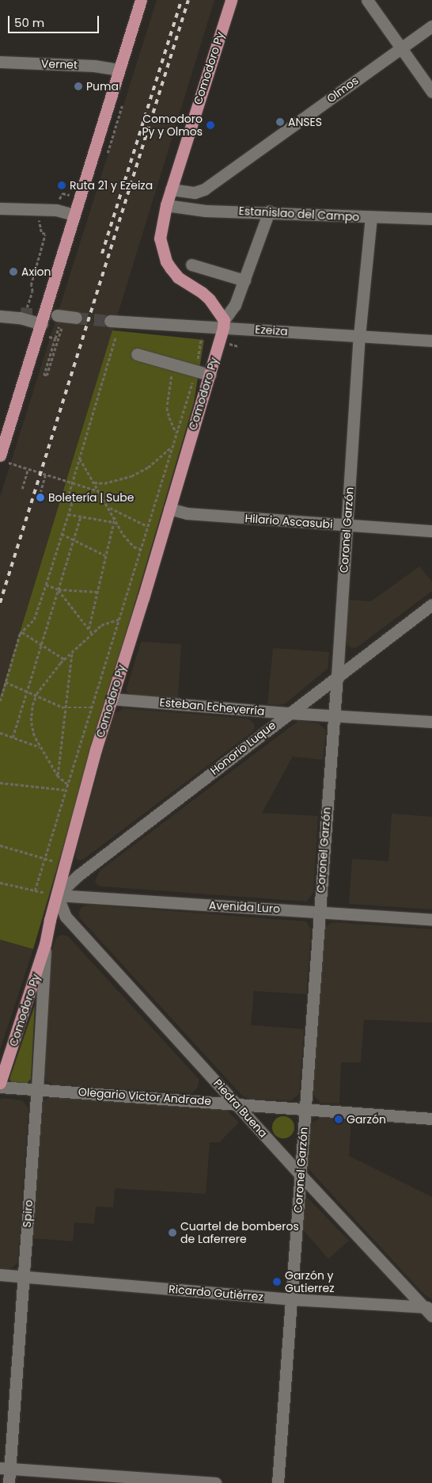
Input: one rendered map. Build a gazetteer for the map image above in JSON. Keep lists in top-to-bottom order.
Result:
{
  "streets": {
    "main road": ["Comodoro Py"],
    "street": [
      "Vernet",
      "Olmos",
      "Estanislao del Campo",
      "Ezeiza",
      "Hilario Ascasubi",
      "Coronel Garzón",
      "Esteban Echeverría",
      "Honorio Luque",
      "Avenida Luro",
      "Olegario Victor Andrade",
      "Piedra Buena",
      "Spiro",
      "Ricardo Gutiérrez"
    ]
  },
  "crossings": [
    ["Comodoro Py", "Olmos"],
    ["Comodoro Py", "Estanislao del Campo"],
    ["Comodoro Py", "Ezeiza"],
    ["Comodoro Py", "Hilario Ascasubi"],
    ["Comodoro Py", "Esteban Echeverría"],
    ["Comodoro Py", "Honorio Luque"],
    ["Comodoro Py", "Avenida Luro"],
    ["Comodoro Py", "Piedra Buena"],
    ["Comodoro Py", "Spiro"],
    ["Estanislao del Campo", "Coronel Garzón"],
    ["Ezeiza", "Coronel Garzón"],
    ["Hilario Ascasubi", "Coronel Garzón"],
    ["Coronel Garzón", "Esteban Echeverría"],
    ["Coronel Garzón", "Honorio Luque"],
    ["Coronel Garzón", "Avenida Luro"],
    ["Coronel Garzón", "Olegario Victor Andrade"],
    ["Coronel Garzón", "Piedra Buena"],
    ["Coronel Garzón", "Ricardo Gutiérrez"],
    ["Esteban Echeverría", "Honorio Luque"],
    ["Honorio Luque", "Avenida Luro"],
    ["Honorio Luque", "Piedra Buena"],
    ["Avenida Luro", "Piedra Buena"],
    ["Olegario Victor Andrade", "Piedra Buena"],
    ["Olegario Victor Andrade", "Spiro"],
    ["Piedra Buena", "Ricardo Gutiérrez"],
    ["Spiro", "Ricardo Gutiérrez"]
  ],
  "places": [
    "Puma",
    "ANSES",
    "Comodoro Py y Olmos",
    "Ruta 21 y Ezeiza",
    "Axion",
    "Boletería | Sube",
    "Garzón",
    "Cuartel de bomberos de Laferrere",
    "Garzón y Gutierrez"
  ],
  "scale_bar": "50 m"
}
